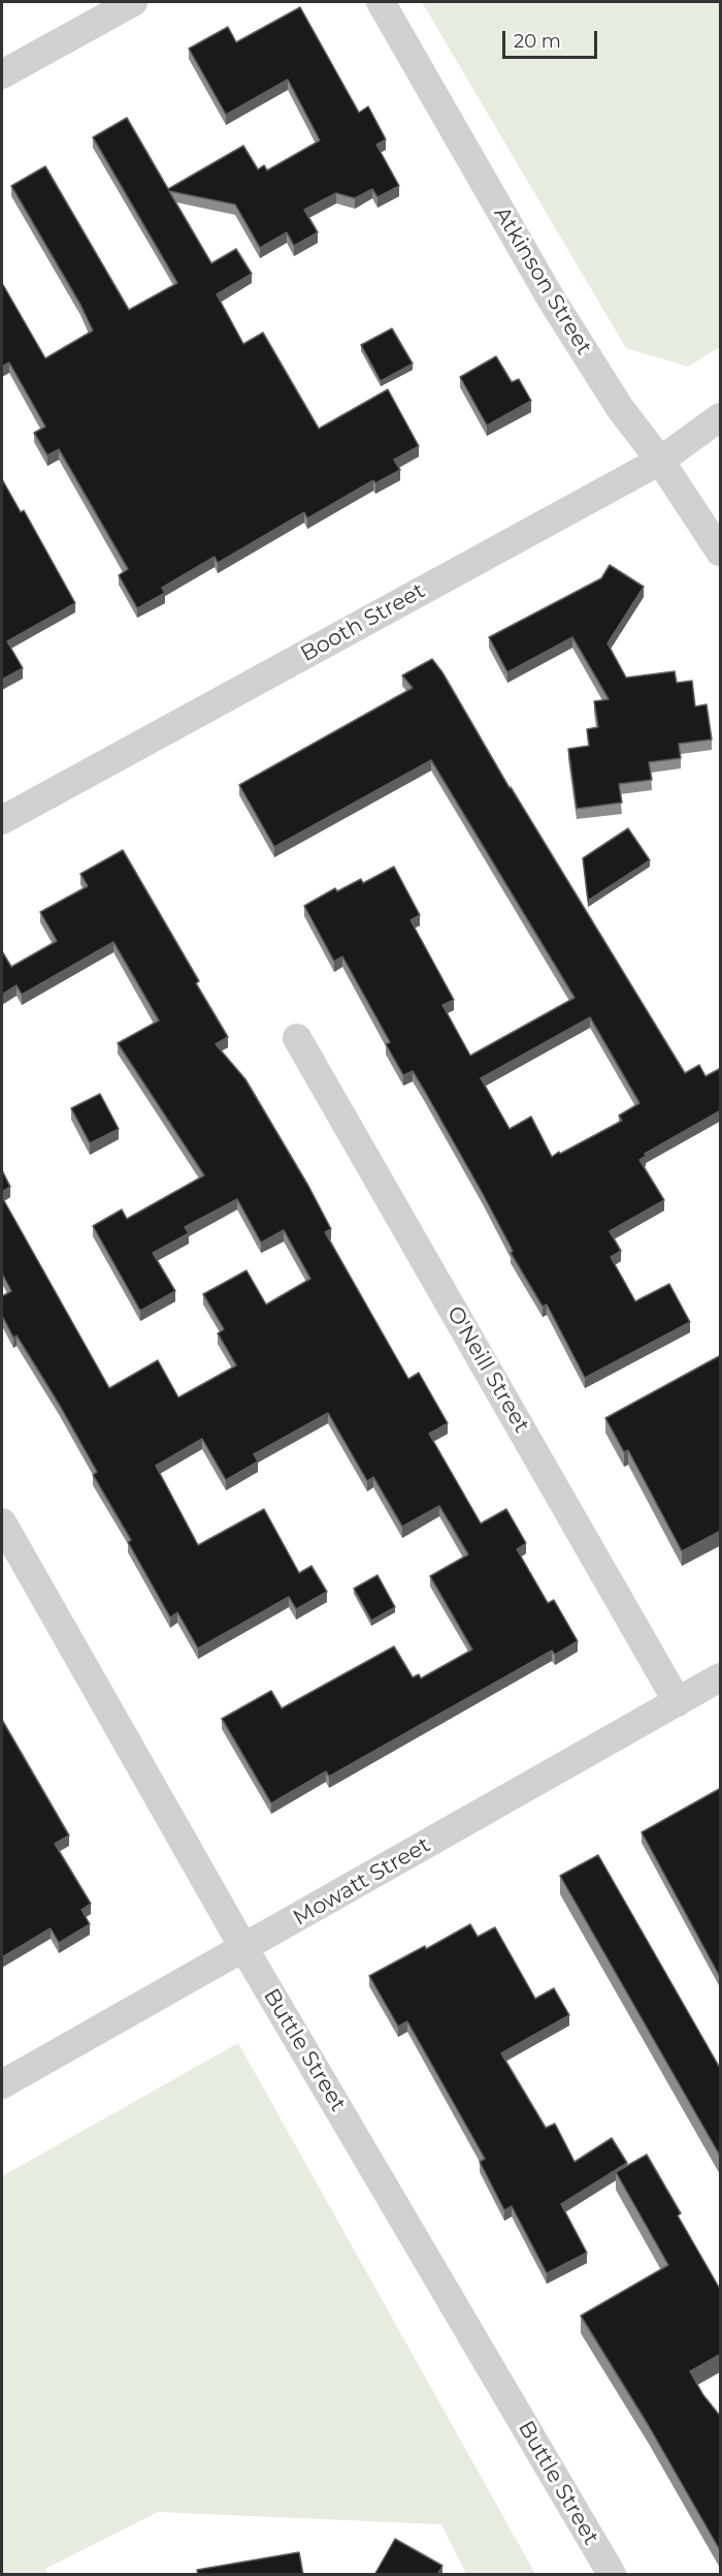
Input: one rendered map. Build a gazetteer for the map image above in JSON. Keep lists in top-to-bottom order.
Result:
{
  "streets": {
    "street": [
      "Atkinson Street",
      "Booth Street",
      "O'Neill Street",
      "Mowatt Street",
      "Buttle Street"
    ]
  },
  "crossings": [
    ["Atkinson Street", "Booth Street"],
    ["O'Neill Street", "Mowatt Street"],
    ["Mowatt Street", "Buttle Street"]
  ],
  "scale_bar": "20 m"
}
